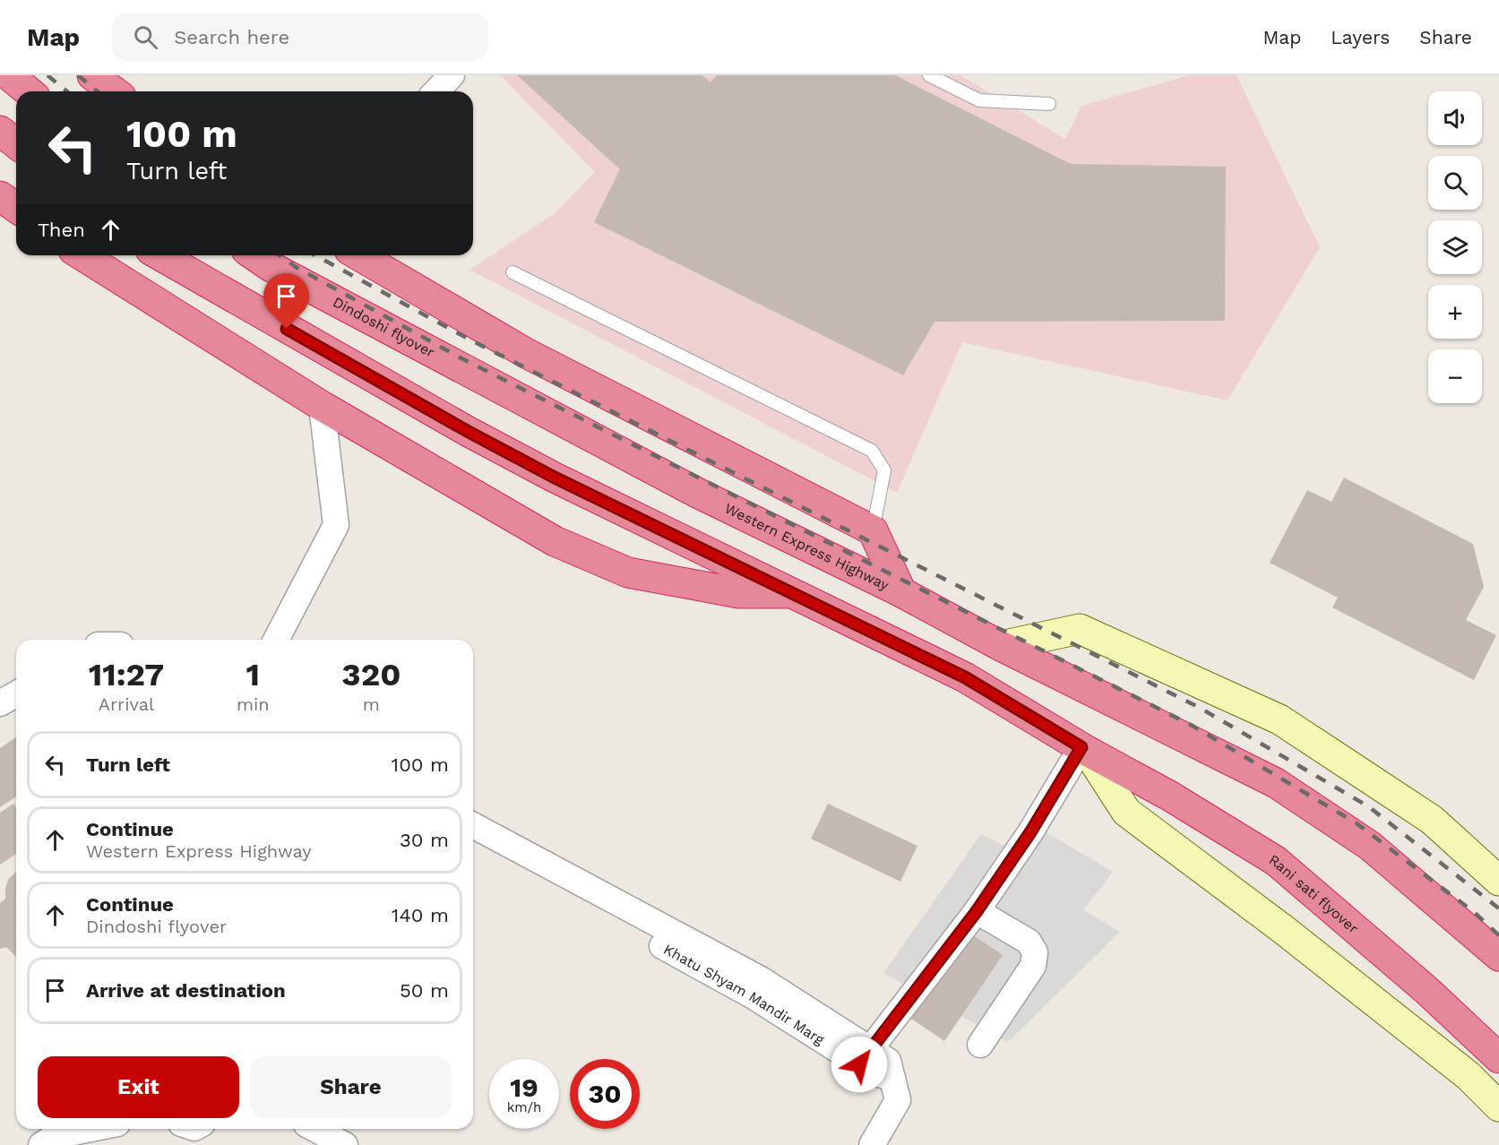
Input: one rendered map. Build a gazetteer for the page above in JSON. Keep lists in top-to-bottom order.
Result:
{
  "streets": {
    "highway": ["Dindoshi flyover", "Western Express Highway", "Rani sati flyover"],
    "street": ["Khatu Shyam Mandir Marg"]
  },
  "crossings": [
    ["Dindoshi flyover", "Western Express Highway"]
  ],
  "page": {
    "header": "Map",
    "search": "Search here",
    "nav": ["Map", "Layers", "Share"],
    "map_buttons": ["+", "−"],
    "turn": ["100 m", "Turn left"],
    "then": "Then",
    "eta": [
      "11:27",
      "Arrival",
      "1",
      "min",
      "320",
      "m"
    ],
    "list": [
      {
        "name": "Turn left",
        "value": "100 m"
      },
      {
        "name": "Continue",
        "note": "Western Express Highway",
        "value": "30 m"
      },
      {
        "name": "Continue",
        "note": "Dindoshi flyover",
        "value": "140 m"
      },
      {
        "name": "Arrive at destination",
        "value": "50 m"
      }
    ],
    "buttons": ["Exit", "Share"],
    "speed": "19 km/h",
    "limit": "30"
  }
}
